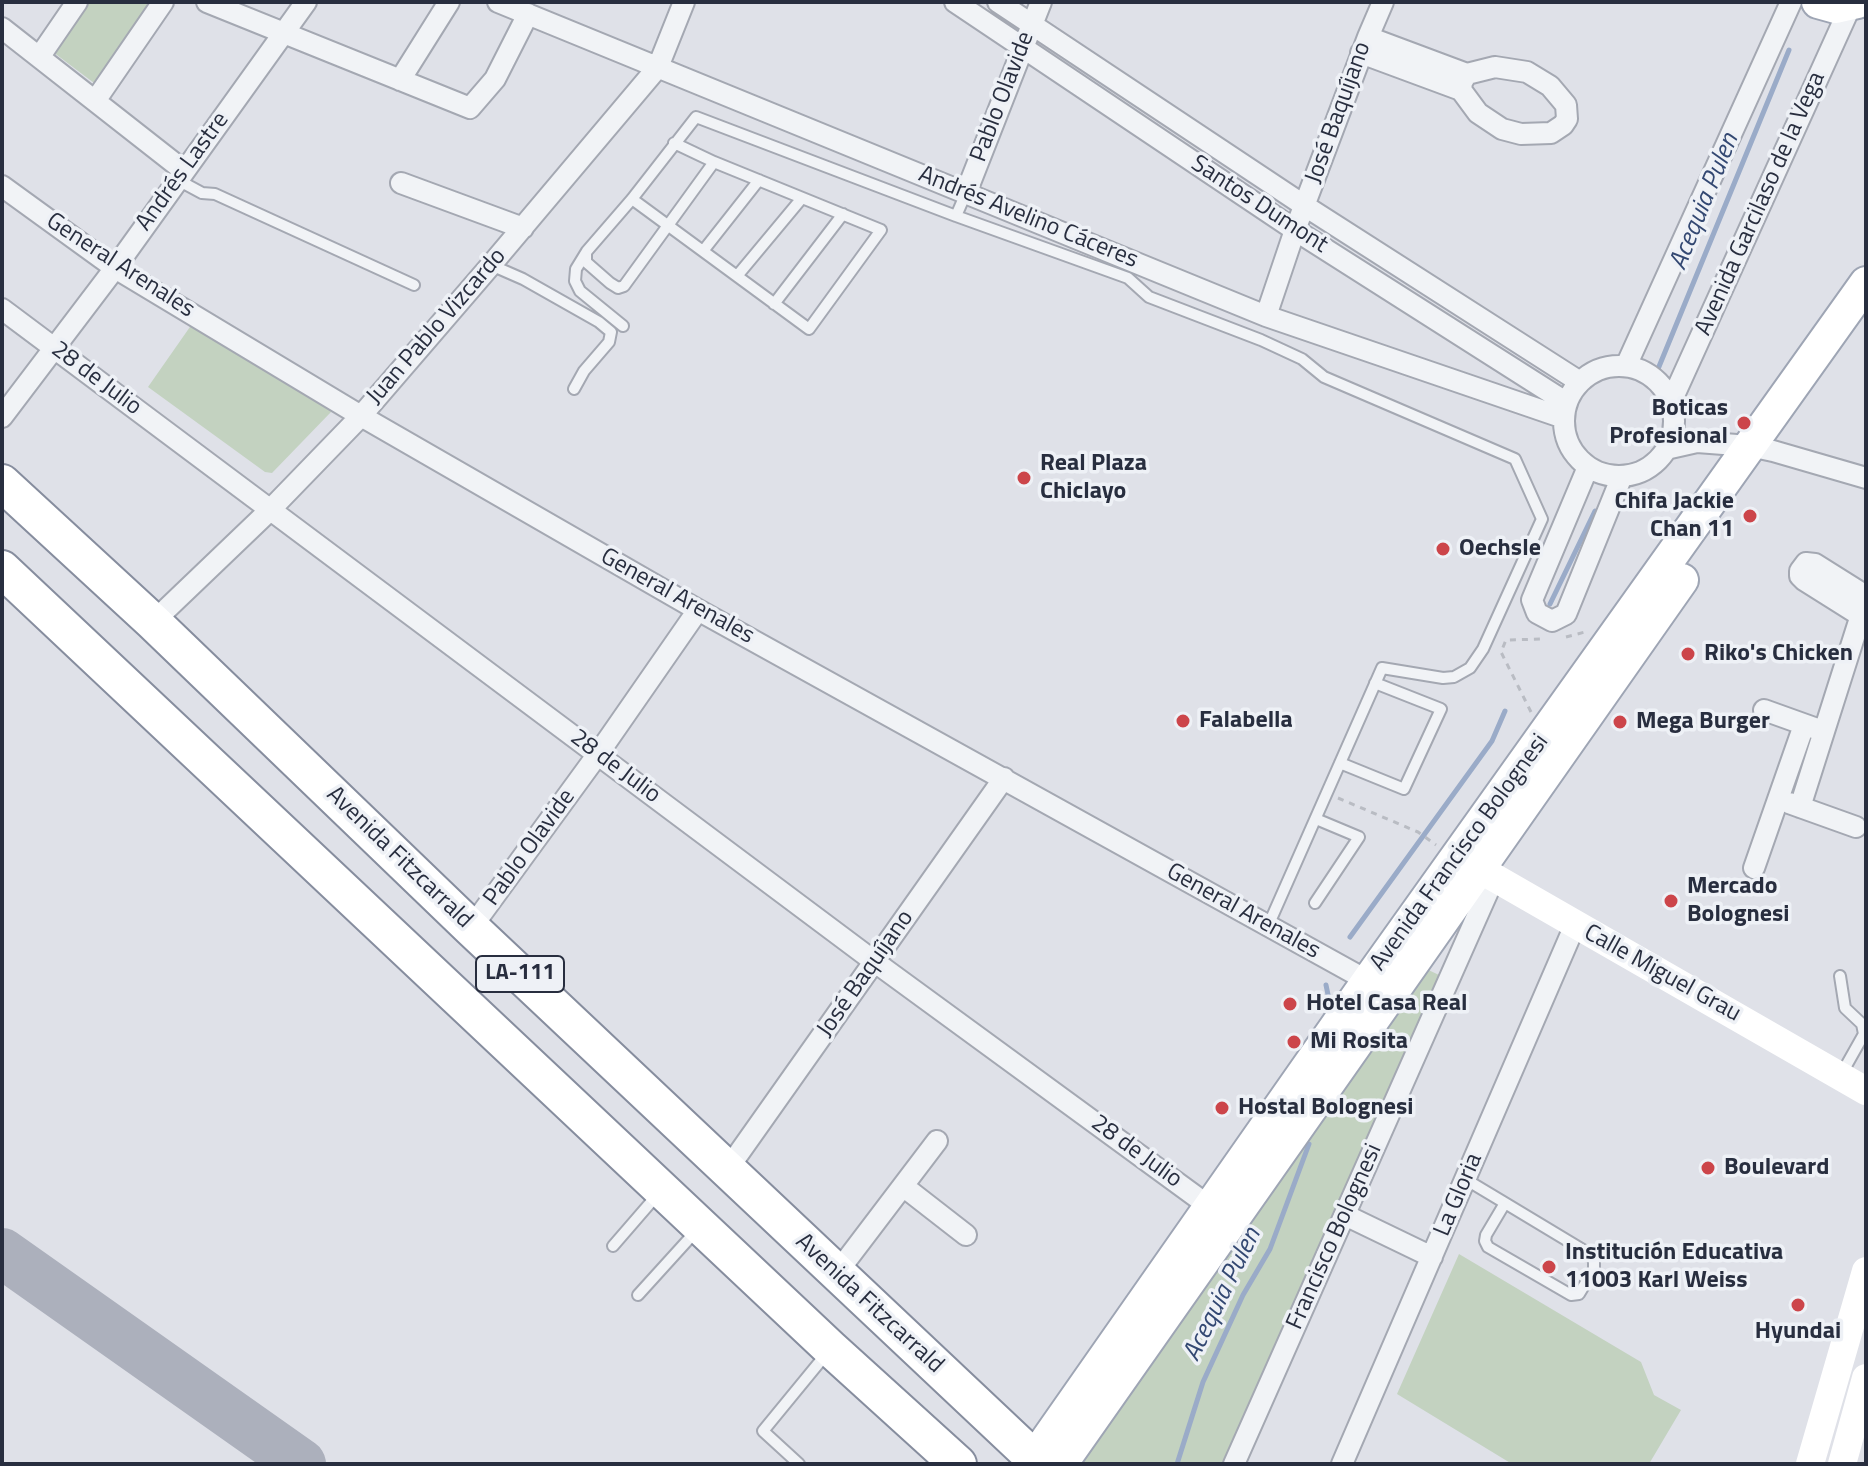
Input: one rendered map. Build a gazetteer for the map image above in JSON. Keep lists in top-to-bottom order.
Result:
{
  "streets": {
    "highway": ["Avenida Fitzcarrald", "LA-111"],
    "main road": ["Avenida Francisco Bolognesi"],
    "street": [
      "Pablo Olavide",
      "José Baquíjano",
      "Andrés Lastre",
      "Avenida Garcilaso de la Vega",
      "Santos Dumont",
      "Andrés Avelino Cáceres",
      "General Arenales",
      "Juan Pablo Vizcardo",
      "28 de Julio",
      "Calle Miguel Grau",
      "La Gloria",
      "Francisco Bolognesi"
    ]
  },
  "crossings": [
    ["Pablo Olavide", "Santos Dumont"],
    ["Pablo Olavide", "Andrés Avelino Cáceres"],
    ["Pablo Olavide", "General Arenales"],
    ["Pablo Olavide", "28 de Julio"],
    ["Pablo Olavide", "Avenida Fitzcarrald"],
    ["José Baquíjano", "Santos Dumont"],
    ["José Baquíjano", "Andrés Avelino Cáceres"],
    ["José Baquíjano", "General Arenales"],
    ["José Baquíjano", "28 de Julio"],
    ["José Baquíjano", "Avenida Fitzcarrald"],
    ["Andrés Lastre", "General Arenales"],
    ["Andrés Lastre", "28 de Julio"],
    ["Avenida Garcilaso de la Vega", "Santos Dumont"],
    ["Avenida Garcilaso de la Vega", "Andrés Avelino Cáceres"],
    ["Santos Dumont", "Andrés Avelino Cáceres"],
    ["Andrés Avelino Cáceres", "Juan Pablo Vizcardo"],
    ["General Arenales", "Juan Pablo Vizcardo"],
    ["General Arenales", "Avenida Francisco Bolognesi"],
    ["Juan Pablo Vizcardo", "28 de Julio"],
    ["Juan Pablo Vizcardo", "Avenida Fitzcarrald"],
    ["28 de Julio", "Avenida Francisco Bolognesi"],
    ["Avenida Francisco Bolognesi", "Avenida Fitzcarrald"],
    ["Avenida Francisco Bolognesi", "Calle Miguel Grau"],
    ["Avenida Francisco Bolognesi", "Francisco Bolognesi"],
    ["Calle Miguel Grau", "La Gloria"],
    ["Calle Miguel Grau", "Francisco Bolognesi"]
  ],
  "water": ["Acequia Pulen"],
  "places": [
    "Boticas Profesional",
    "Real Plaza Chiclayo",
    "Chifa Jackie Chan 11",
    "Oechsle",
    "Riko's Chicken",
    "Falabella",
    "Mega Burger",
    "Mercado Bolognesi",
    "Hotel Casa Real",
    "Mi Rosita",
    "Hostal Bolognesi",
    "Boulevard",
    "Institución Educativa 11003 Karl Weiss",
    "Hyundai"
  ]
}
